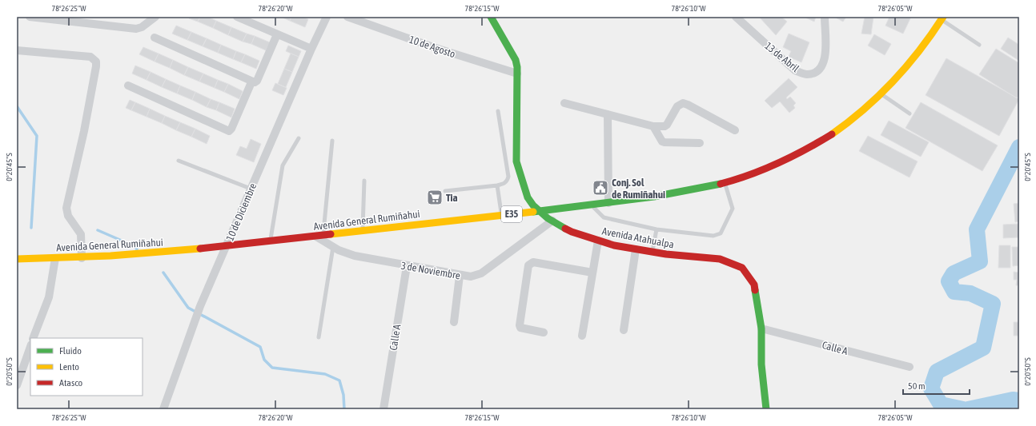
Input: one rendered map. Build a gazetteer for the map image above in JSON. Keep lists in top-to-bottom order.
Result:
{
  "streets": {
    "main road": ["E35", "Avenida General Rumiñahui", "Avenida Atahualpa"],
    "street": [
      "10 de Agosto",
      "13 de Abril",
      "10 de Diciembre",
      "3 de Noviembre",
      "Calle A"
    ]
  },
  "crossings": [
    ["10 de Agosto", "Avenida Atahualpa"],
    ["10 de Diciembre", "Avenida General Rumiñahui"],
    ["Avenida General Rumiñahui", "Avenida Atahualpa"],
    ["Avenida General Rumiñahui", "3 de Noviembre"],
    ["Avenida Atahualpa", "3 de Noviembre"],
    ["Avenida Atahualpa", "Calle A"],
    ["3 de Noviembre", "Calle A"]
  ],
  "places": {
    "public building": ["Conj. Sol de Rumiñahui"],
    "supermarket": ["Tia"]
  },
  "legend": ["Fluido", "Lento", "Atasco"],
  "scale_bar": "50 m",
  "coordinates": [
    "78°26'25\"W",
    "78°26'20\"W",
    "78°26'15\"W",
    "78°26'10\"W",
    "78°26'05\"W",
    "0°20'45\"S",
    "0°20'50\"S"
  ]
}
